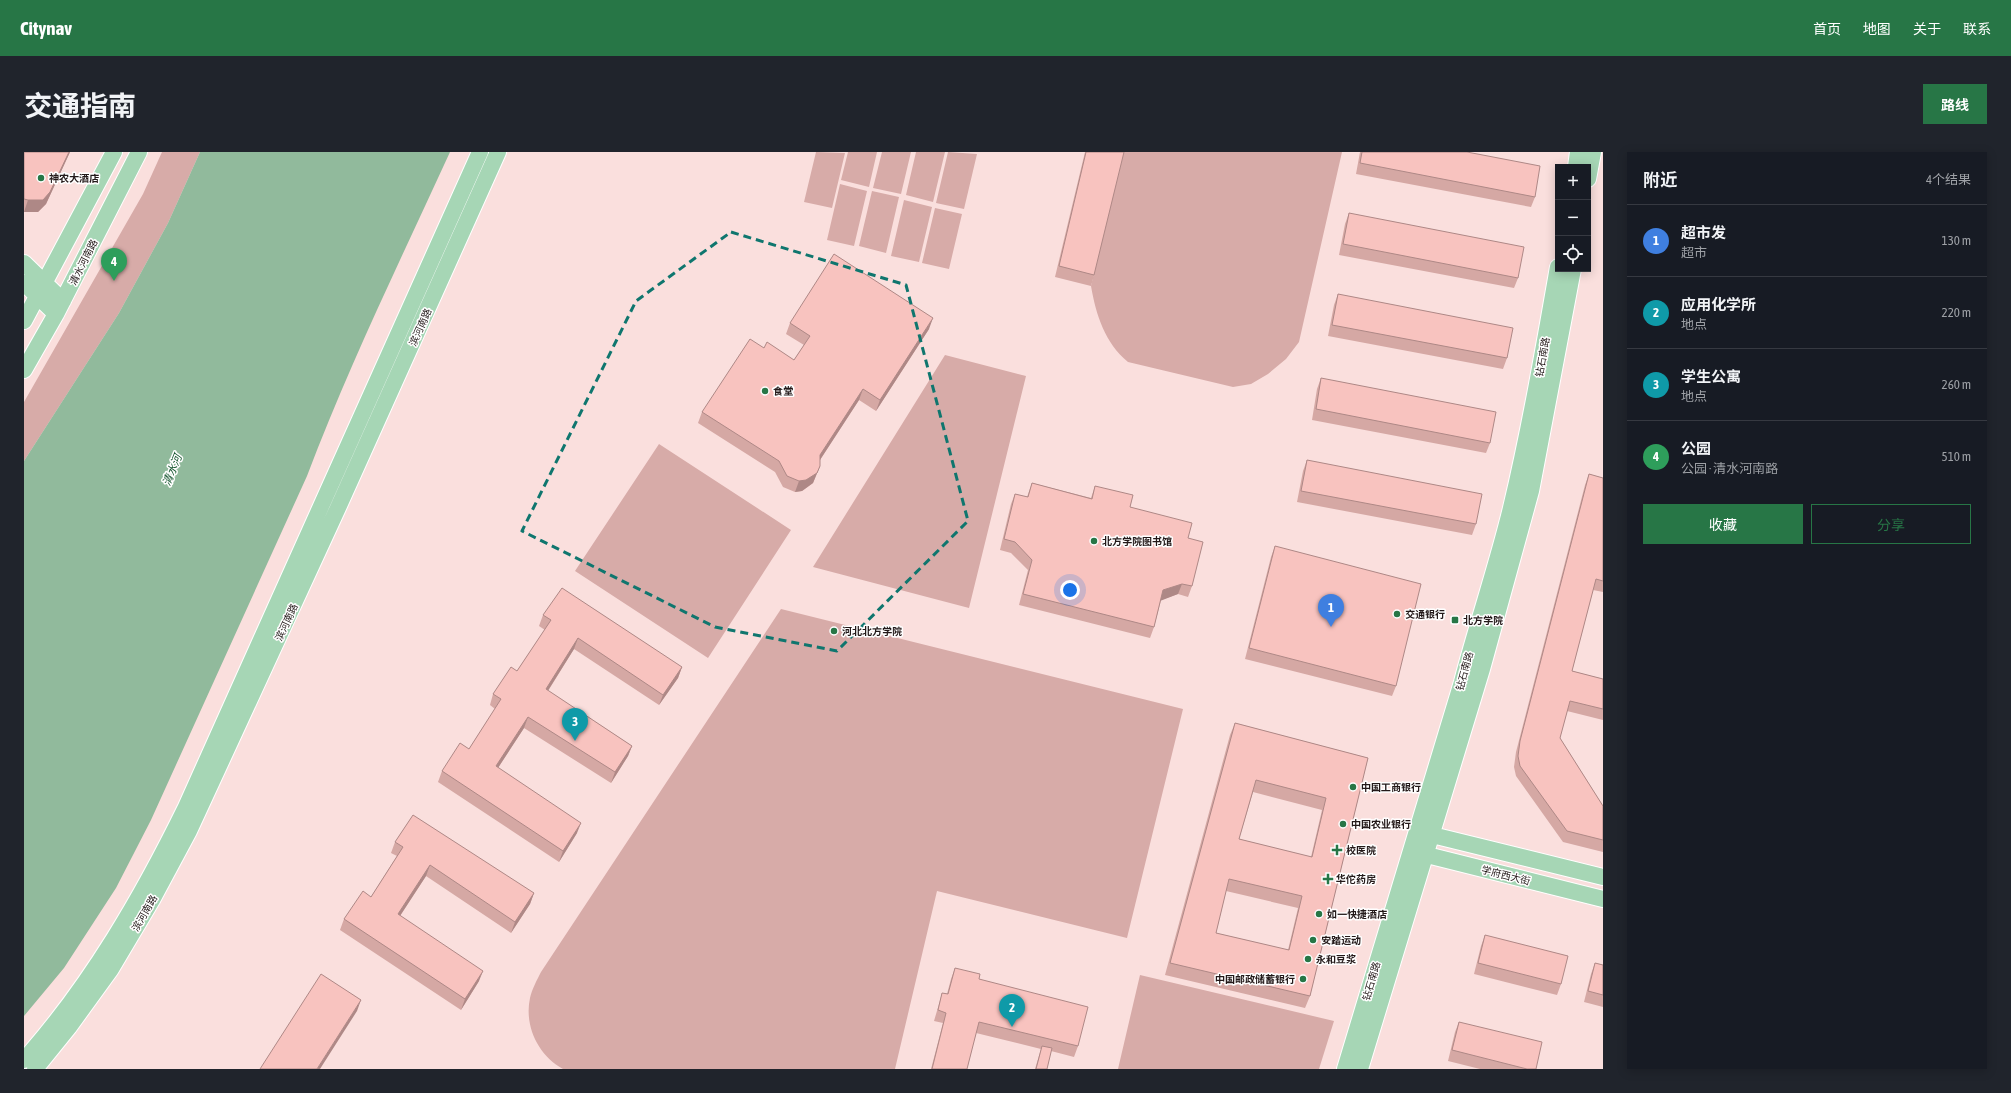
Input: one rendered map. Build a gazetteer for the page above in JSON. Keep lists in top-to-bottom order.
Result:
{
  "streets": {
    "main road": [
      "清水河南路",
      "滨河南路",
      "钻石南路",
      "学府西大街"
    ]
  },
  "crossings": [
    ["钻石南路", "学府西大街"]
  ],
  "water": ["清水河"],
  "places": {
    "other": [
      "神农大酒店",
      "食堂",
      "北方学院图书馆",
      "交通银行",
      "河北北方学院",
      "中国工商银行",
      "中国农业银行",
      "如一快捷酒店",
      "安踏运动",
      "永和豆浆",
      "中国邮政储蓄银行"
    ],
    "transit": ["北方学院"],
    "health": ["校医院", "华佗药房"]
  },
  "page": {
    "header": "Citynav",
    "nav": [
      "首页",
      "地图",
      "关于",
      "联系"
    ],
    "title": "交通指南",
    "buttons": [
      "路线",
      ["收藏", "分享"]
    ],
    "heading": ["附近", "4个结果"],
    "map_buttons": ["+", "−"],
    "list": [
      {
        "mark": "1",
        "name": "超市发",
        "note": "超市",
        "value": "130 m"
      },
      {
        "mark": "2",
        "name": "应用化学所",
        "note": "地点",
        "value": "220 m"
      },
      {
        "mark": "3",
        "name": "学生公寓",
        "note": "地点",
        "value": "260 m"
      },
      {
        "mark": "4",
        "name": "公园",
        "note": "公园 · 清水河南路",
        "value": "510 m"
      }
    ],
    "pins": [
      "4",
      "1",
      "3",
      "2"
    ]
  }
}
